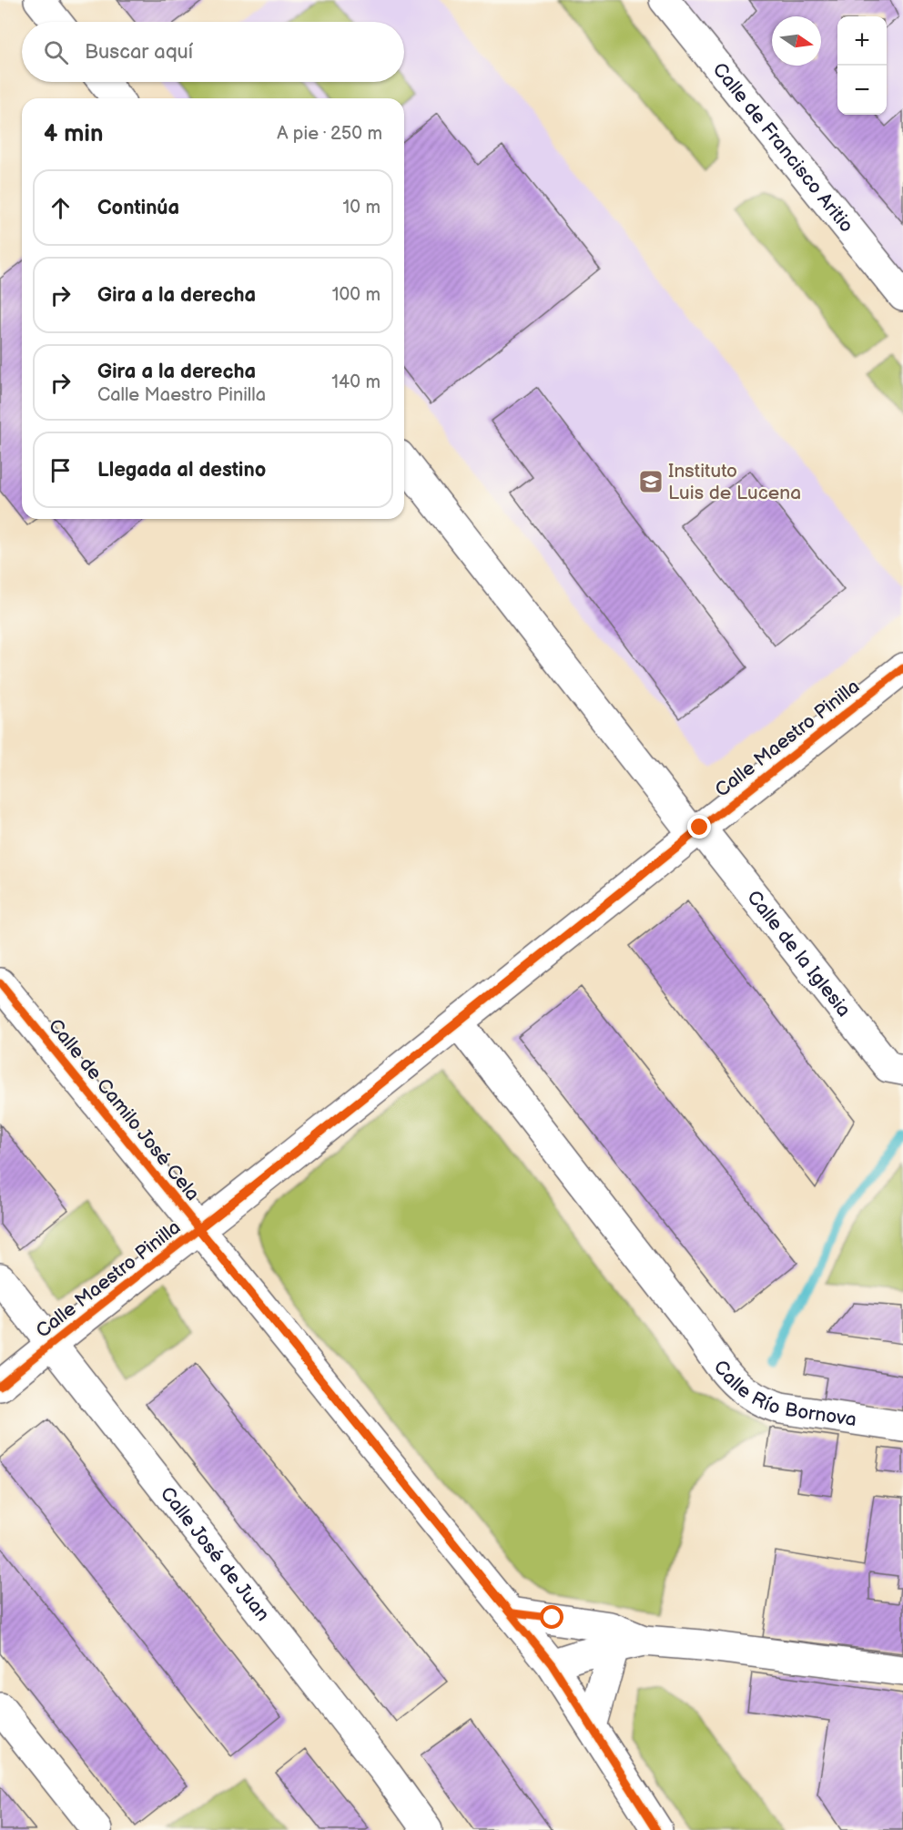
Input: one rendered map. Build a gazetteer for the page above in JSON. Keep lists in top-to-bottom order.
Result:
{
  "streets": {
    "street": [
      "Calle de Francisco Aritio",
      "Calle Maestro Pinilla",
      "Calle de la Iglesia",
      "Calle de Camilo José Cela",
      "Calle Río Bornova",
      "Calle José de Juan"
    ]
  },
  "crossings": [
    ["Calle Maestro Pinilla", "Calle de la Iglesia"],
    ["Calle Maestro Pinilla", "Calle de Camilo José Cela"],
    ["Calle Maestro Pinilla", "Calle Río Bornova"],
    ["Calle Maestro Pinilla", "Calle José de Juan"]
  ],
  "places": {
    "school or university": ["Instituto Luis de Lucena"]
  },
  "north": "right",
  "page": {
    "map_buttons": ["+", "−"],
    "search": "Buscar aquí",
    "heading": ["4 min", "A pie · 250 m"],
    "list": [
      ["Continúa", "10 m"],
      ["Gira a la derecha", "100 m"],
      ["Gira a la derecha", "Calle Maestro Pinilla", "140 m"],
      "Llegada al destino"
    ]
  }
}
